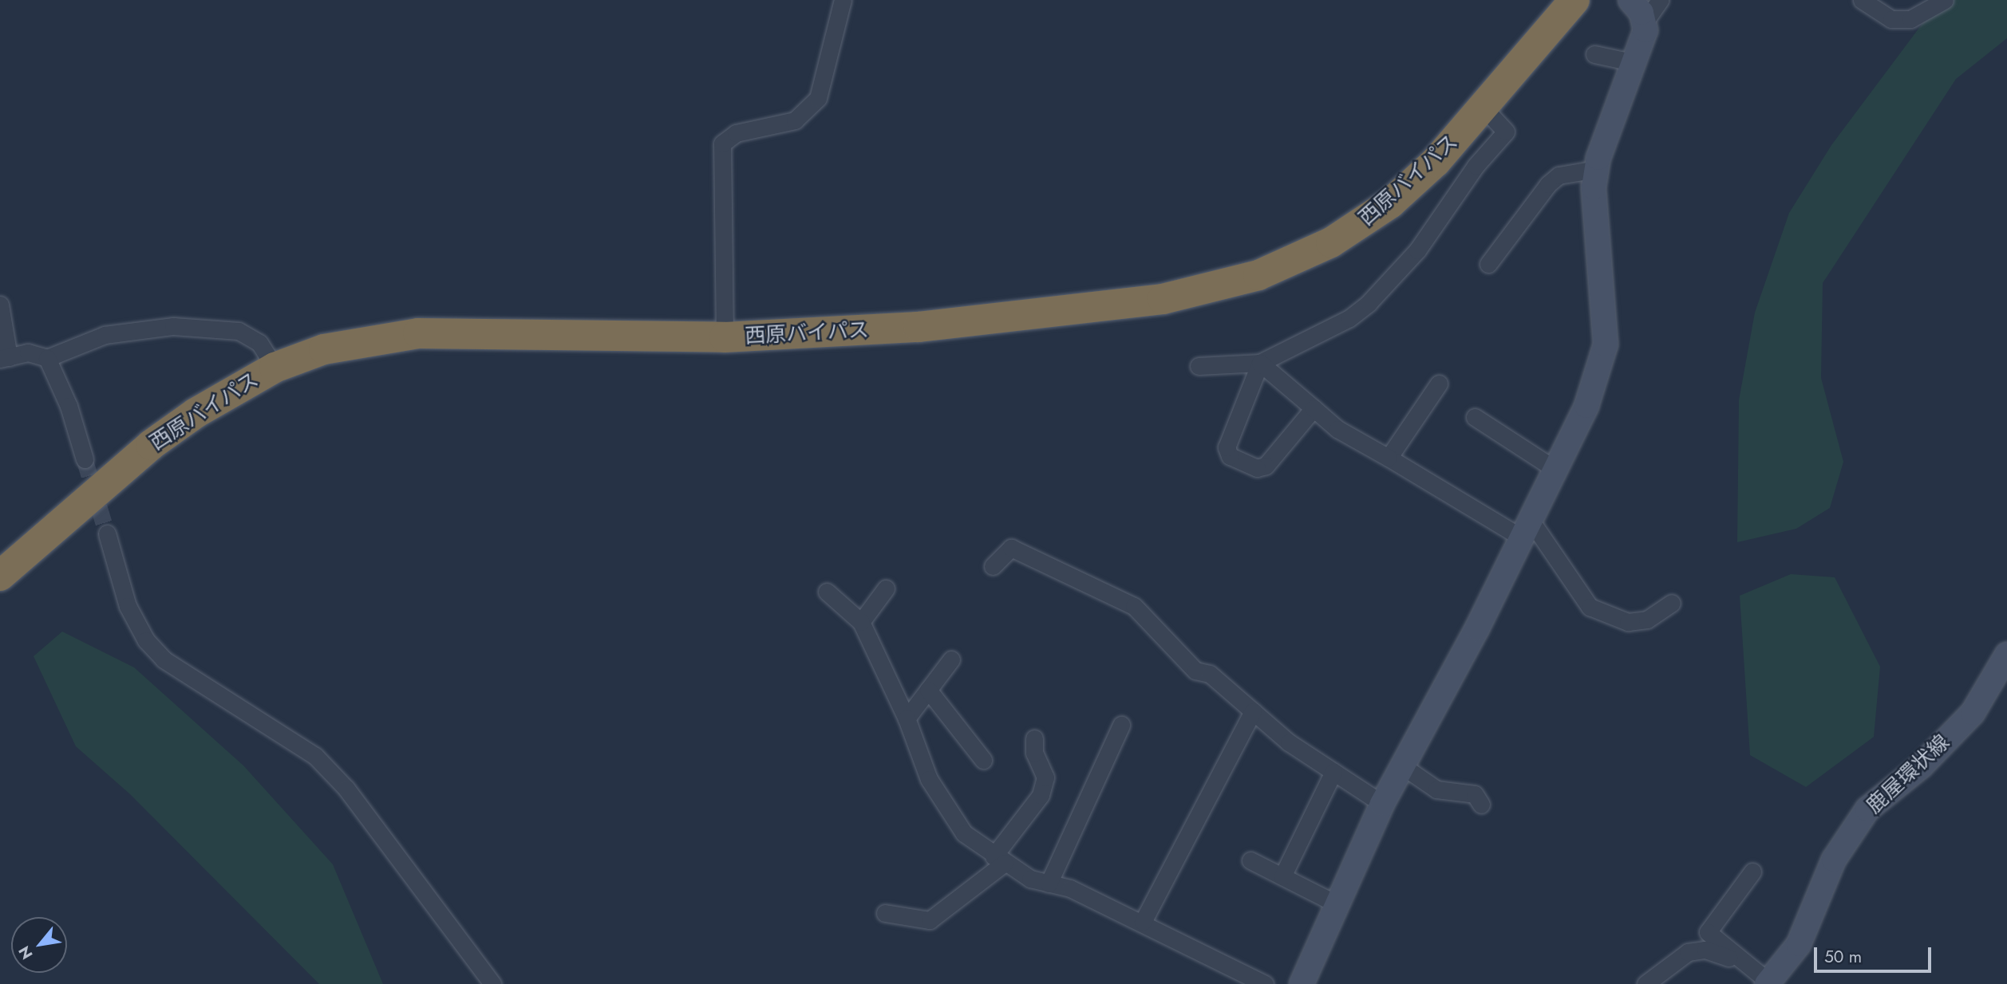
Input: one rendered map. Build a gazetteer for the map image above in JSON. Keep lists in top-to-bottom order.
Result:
{
  "streets": {
    "highway": ["西原バイパス"],
    "street": ["鹿屋環状線"]
  },
  "scale_bar": "50 m",
  "north": "bottom left"
}
